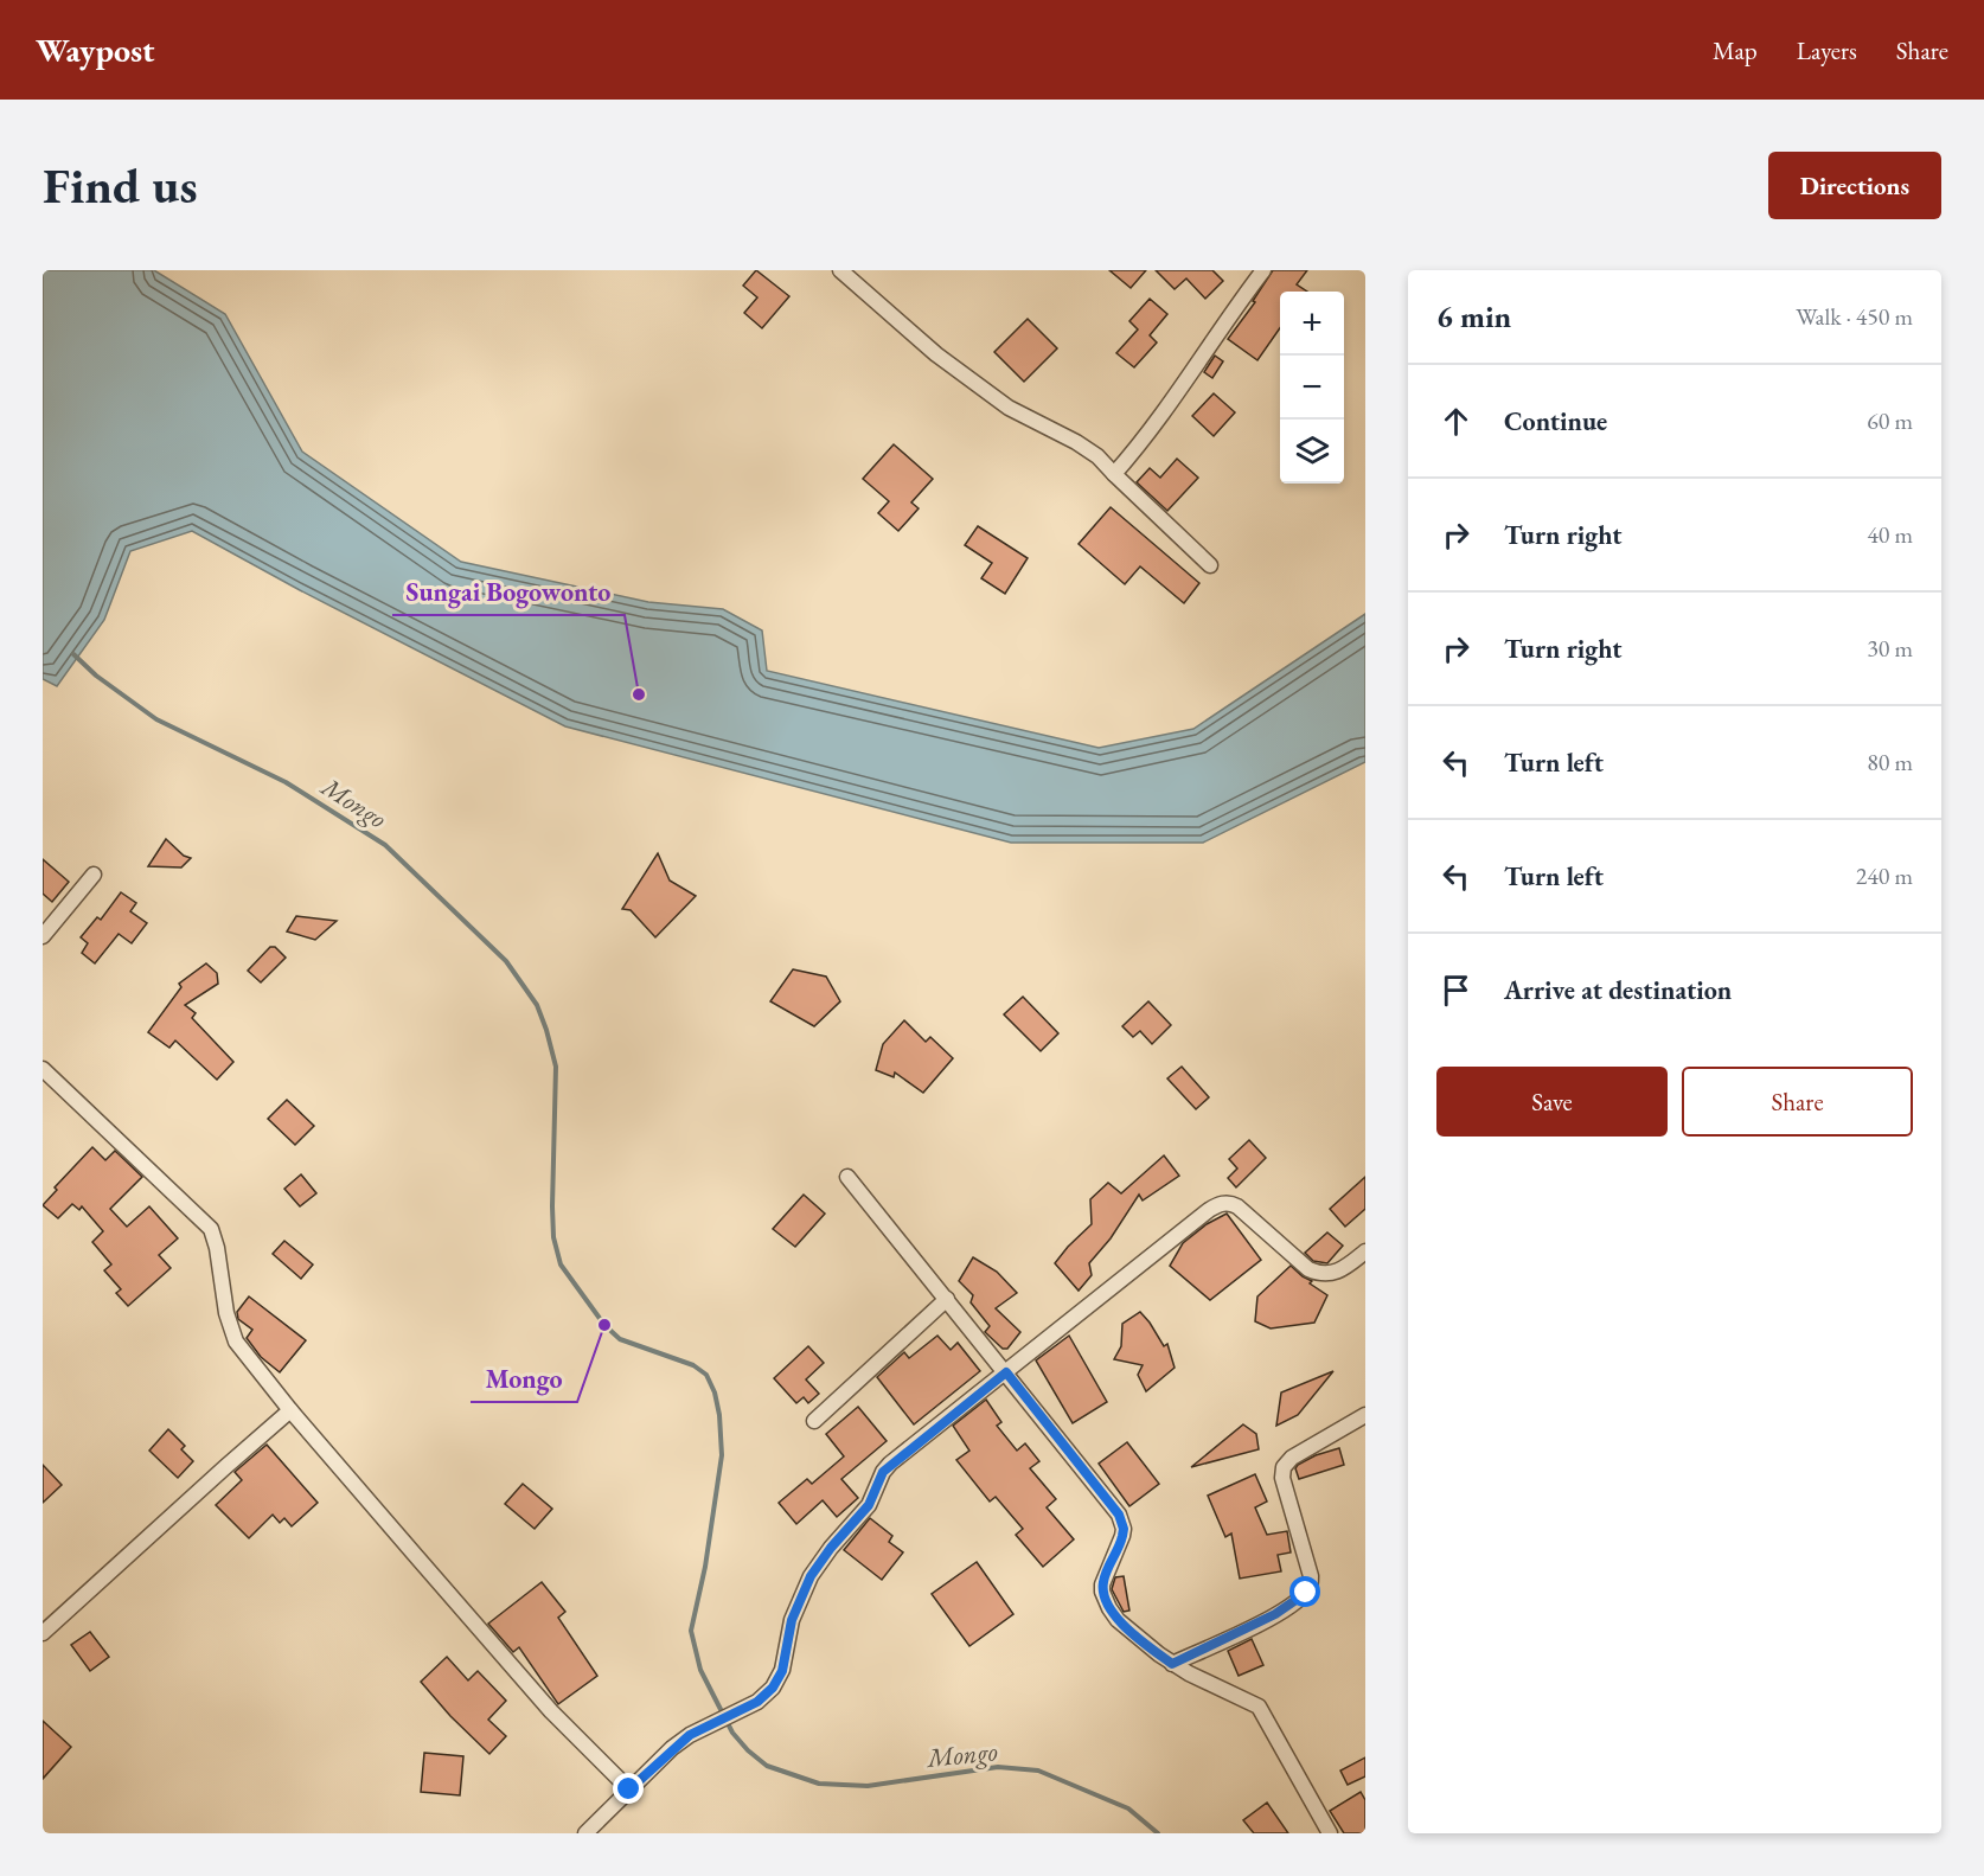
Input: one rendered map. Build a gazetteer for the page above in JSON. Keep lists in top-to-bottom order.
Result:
{
  "water": ["Mongo"],
  "places": ["Sungai Bogowonto", "Mongo"],
  "page": {
    "header": "Waypost",
    "nav": ["Map", "Layers", "Share"],
    "buttons": [
      "Directions",
      ["Save", "Share"]
    ],
    "title": "Find us",
    "heading": ["6 min", "Walk · 450 m"],
    "map_buttons": ["+", "−"],
    "list": [
      ["Continue", "60 m"],
      ["Turn right", "40 m"],
      ["Turn right", "30 m"],
      ["Turn left", "80 m"],
      ["Turn left", "240 m"],
      "Arrive at destination"
    ]
  }
}
